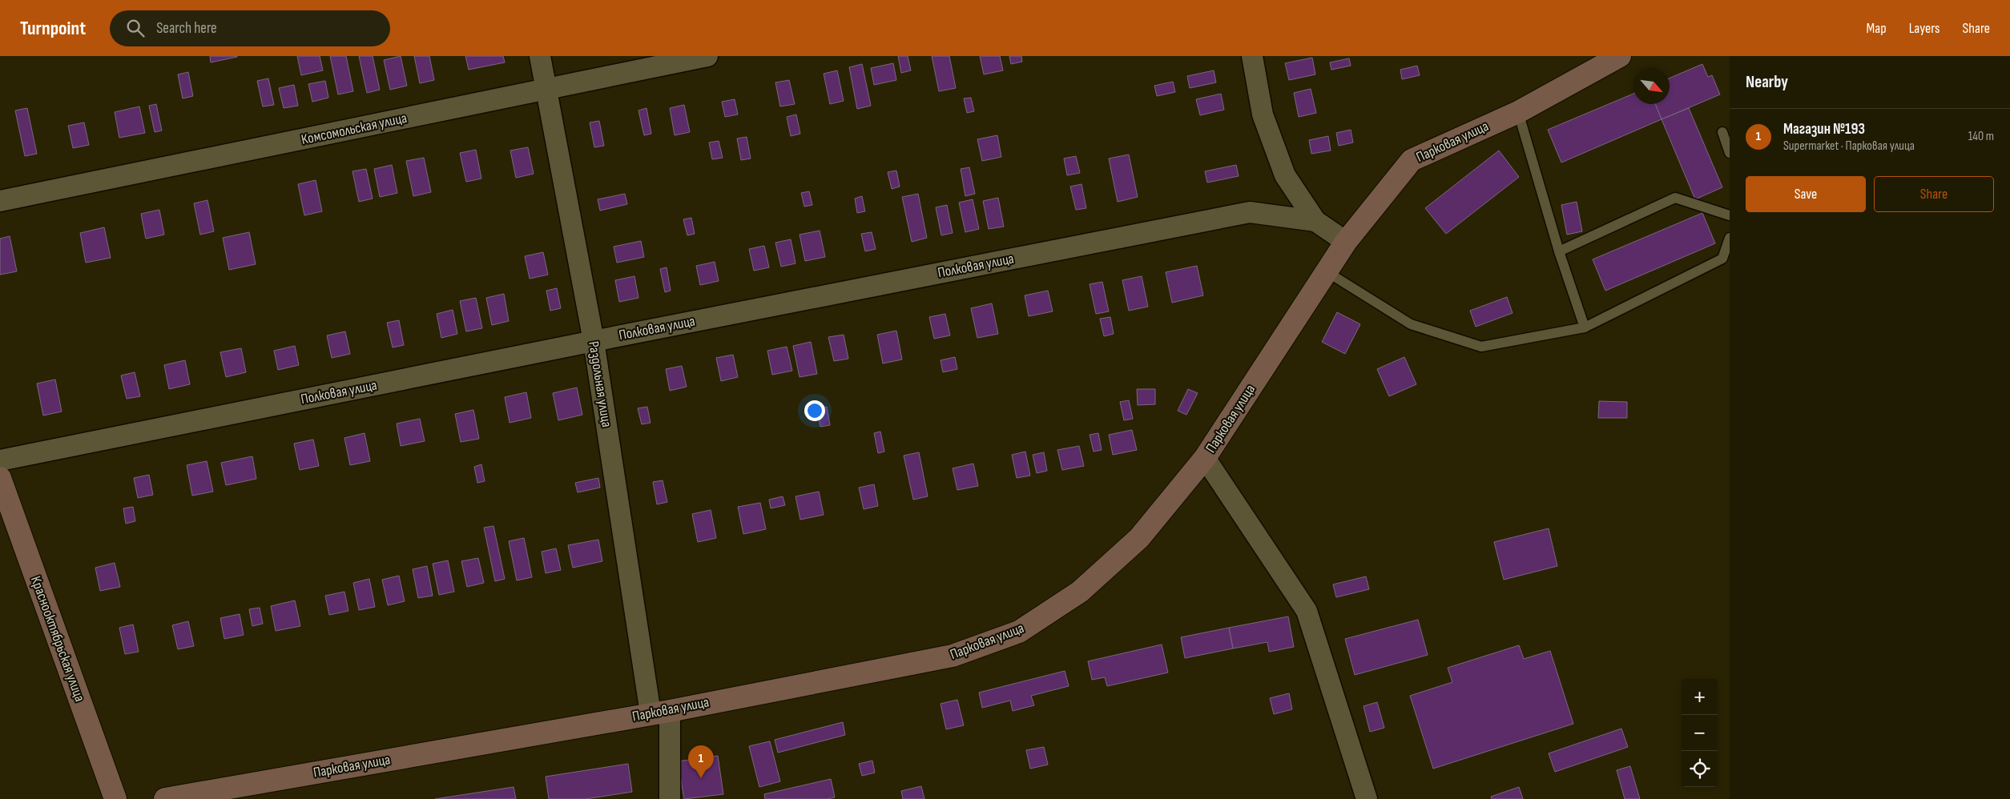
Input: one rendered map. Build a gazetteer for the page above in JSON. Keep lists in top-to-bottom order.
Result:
{
  "streets": {
    "main road": ["Парковая улица", "Краснооктябрьская улица"],
    "street": ["Комсомольская улица", "Полковая улица", "Раздольная улица"]
  },
  "crossings": [
    ["Комсомольская улица", "Раздольная улица"],
    ["Парковая улица", "Раздольная улица"],
    ["Полковая улица", "Раздольная улица"]
  ],
  "north": "bottom right",
  "page": {
    "header": "Turnpoint",
    "search": "Search here",
    "nav": ["Map", "Layers", "Share"],
    "heading": "Nearby",
    "list": [
      {
        "mark": "1",
        "name": "Магазин №193",
        "note": "Supermarket · Парковая улица",
        "value": "140 m"
      }
    ],
    "buttons": ["Save", "Share"],
    "map_buttons": ["+", "−"],
    "pins": "1"
  }
}
